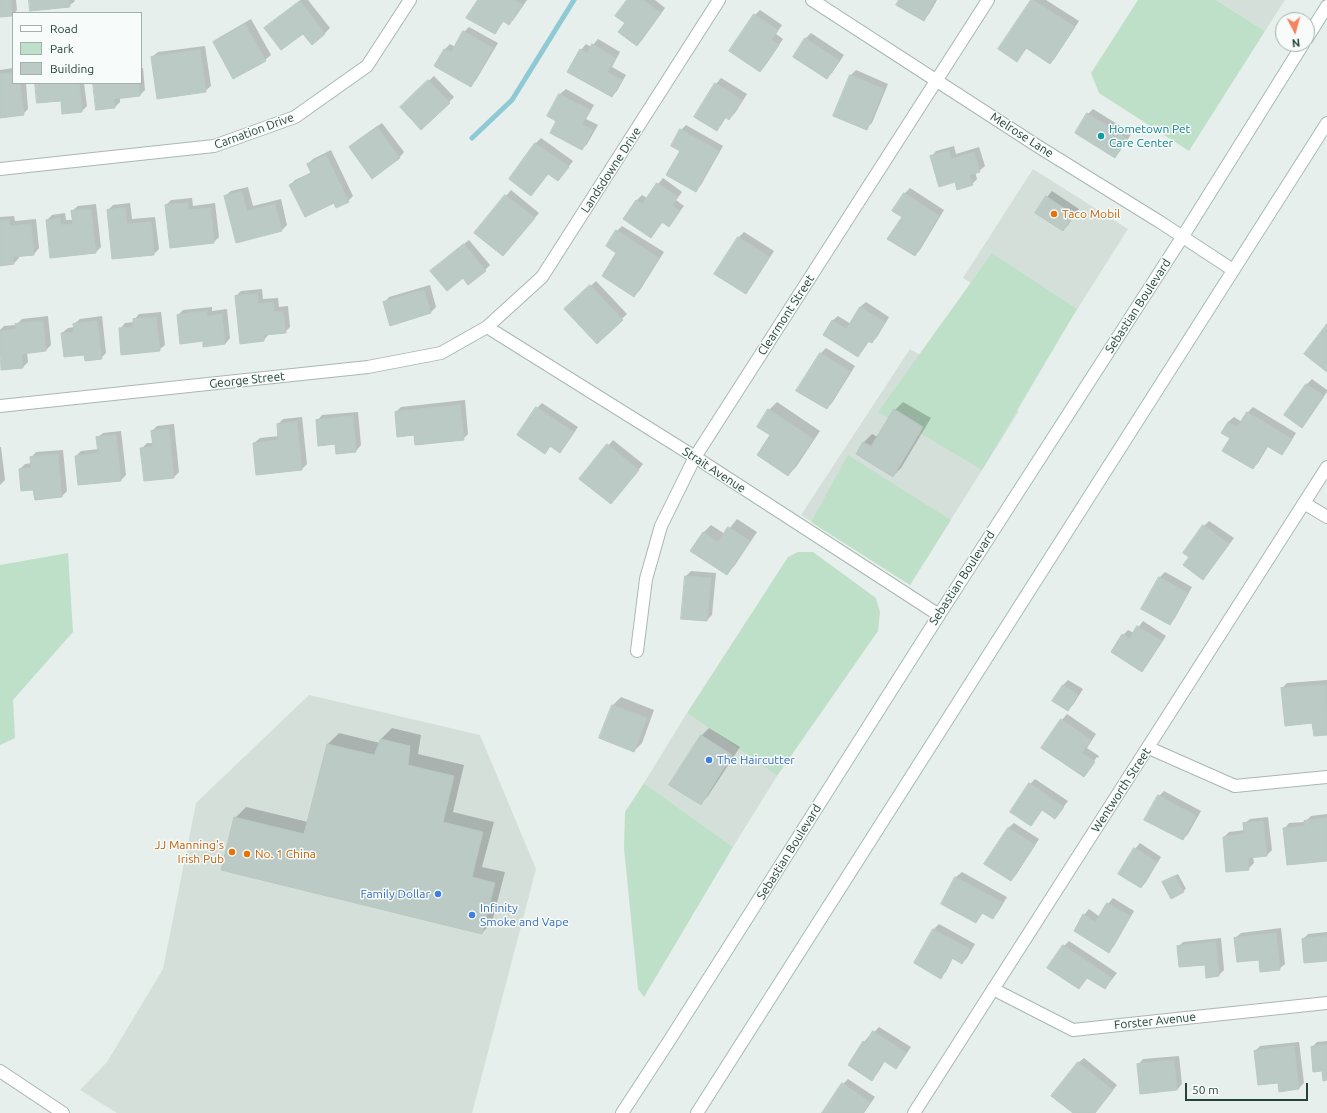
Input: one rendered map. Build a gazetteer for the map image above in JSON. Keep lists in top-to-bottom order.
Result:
{
  "streets": {
    "street": [
      "Carnation Drive",
      "Melrose Lane",
      "Landsdowne Drive",
      "Sebastian Boulevard",
      "Clearmont Street",
      "George Street",
      "Strait Avenue",
      "Wentworth Street",
      "Forster Avenue"
    ]
  },
  "crossings": [
    ["Melrose Lane", "Sebastian Boulevard"],
    ["Melrose Lane", "Clearmont Street"],
    ["Landsdowne Drive", "George Street"],
    ["Landsdowne Drive", "Strait Avenue"],
    ["Sebastian Boulevard", "Strait Avenue"],
    ["Clearmont Street", "Strait Avenue"],
    ["George Street", "Strait Avenue"],
    ["Wentworth Street", "Forster Avenue"]
  ],
  "places": [
    "Hometown Pet Care Center",
    "Taco Mobil",
    "The Haircutter",
    "JJ Manning's Irish Pub",
    "No. 1 China",
    "Family Dollar",
    "Infinity Smoke and Vape"
  ],
  "legend": ["Road", "Park", "Building"],
  "scale_bar": "50 m",
  "north": "bottom"
}
